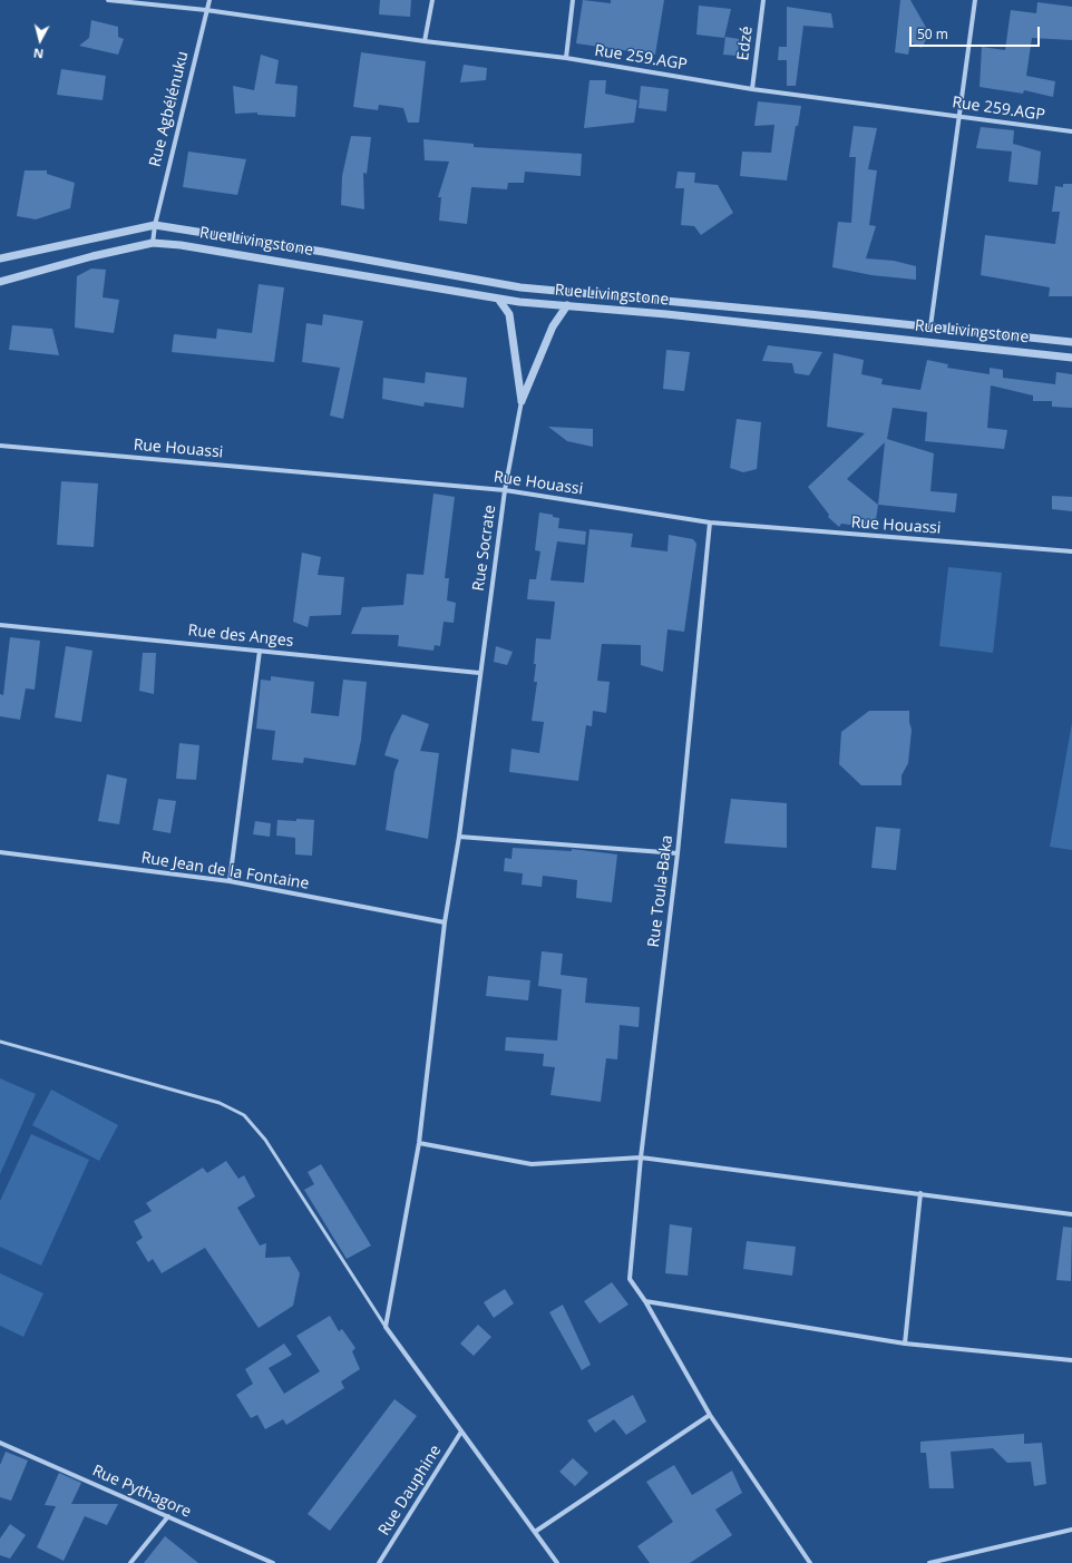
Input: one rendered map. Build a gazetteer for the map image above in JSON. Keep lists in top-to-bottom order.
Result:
{
  "streets": {
    "street": [
      "Edzé",
      "Rue 259.AGP",
      "Rue Agbélénuku",
      "Rue Livingstone",
      "Rue Houassi",
      "Rue Socrate",
      "Rue des Anges",
      "Rue Jean de la Fontaine",
      "Rue Toula-Baka",
      "Rue Dauphine",
      "Rue Pythagore"
    ]
  },
  "crossings": [
    ["Edzé", "Rue 259.AGP"],
    ["Rue 259.AGP", "Rue Agbélénuku"],
    ["Rue Agbélénuku", "Rue Livingstone"],
    ["Rue Houassi", "Rue Socrate"],
    ["Rue Houassi", "Rue Toula-Baka"],
    ["Rue Socrate", "Rue des Anges"],
    ["Rue Socrate", "Rue Jean de la Fontaine"]
  ],
  "scale_bar": "50 m",
  "north": "bottom"
}
